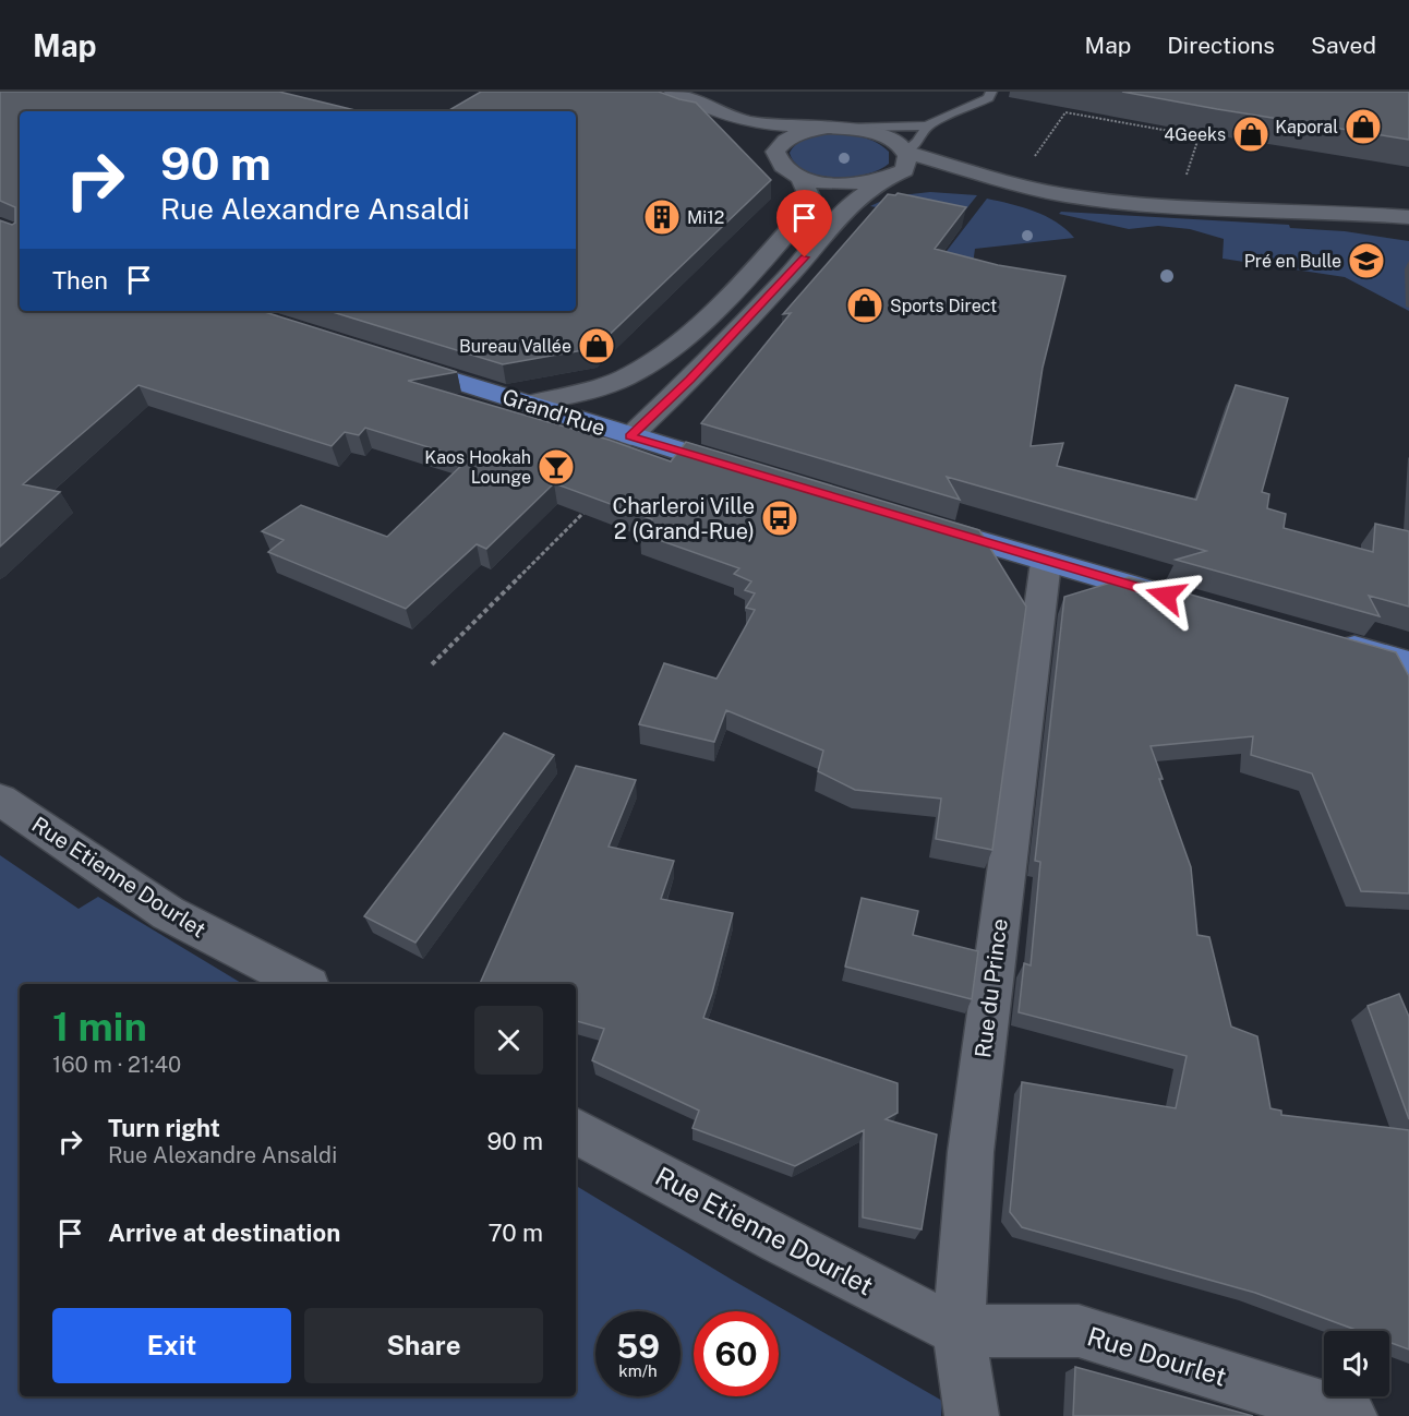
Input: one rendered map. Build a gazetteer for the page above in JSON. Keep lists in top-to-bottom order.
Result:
{
  "streets": {
    "main road": ["Grand'Rue"],
    "street": ["Rue Etienne Dourlet", "Rue du Prince", "Rue Dourlet"]
  },
  "crossings": [
    ["Rue Etienne Dourlet", "Rue du Prince"],
    ["Rue Etienne Dourlet", "Rue Dourlet"],
    ["Rue du Prince", "Rue Dourlet"]
  ],
  "places": {
    "shop": [
      "Kaporal",
      "4Geeks",
      "Sports Direct",
      "Bureau Vallée"
    ],
    "building": ["Mi12"],
    "school or university": ["Pré en Bulle"],
    "bar": ["Kaos Hookah Lounge"],
    "bus stop": ["Charleroi Ville 2 (Grand-Rue)"]
  },
  "page": {
    "header": "Map",
    "nav": ["Map", "Directions", "Saved"],
    "turn": ["90 m", "Rue Alexandre Ansaldi"],
    "then": "Then",
    "heading": ["1 min", "160 m · 21:40"],
    "list": [
      {
        "name": "Turn right",
        "note": "Rue Alexandre Ansaldi",
        "value": "90 m"
      },
      {
        "name": "Arrive at destination",
        "value": "70 m"
      }
    ],
    "buttons": ["Exit", "Share"],
    "speed": "59 km/h",
    "limit": "60"
  }
}
